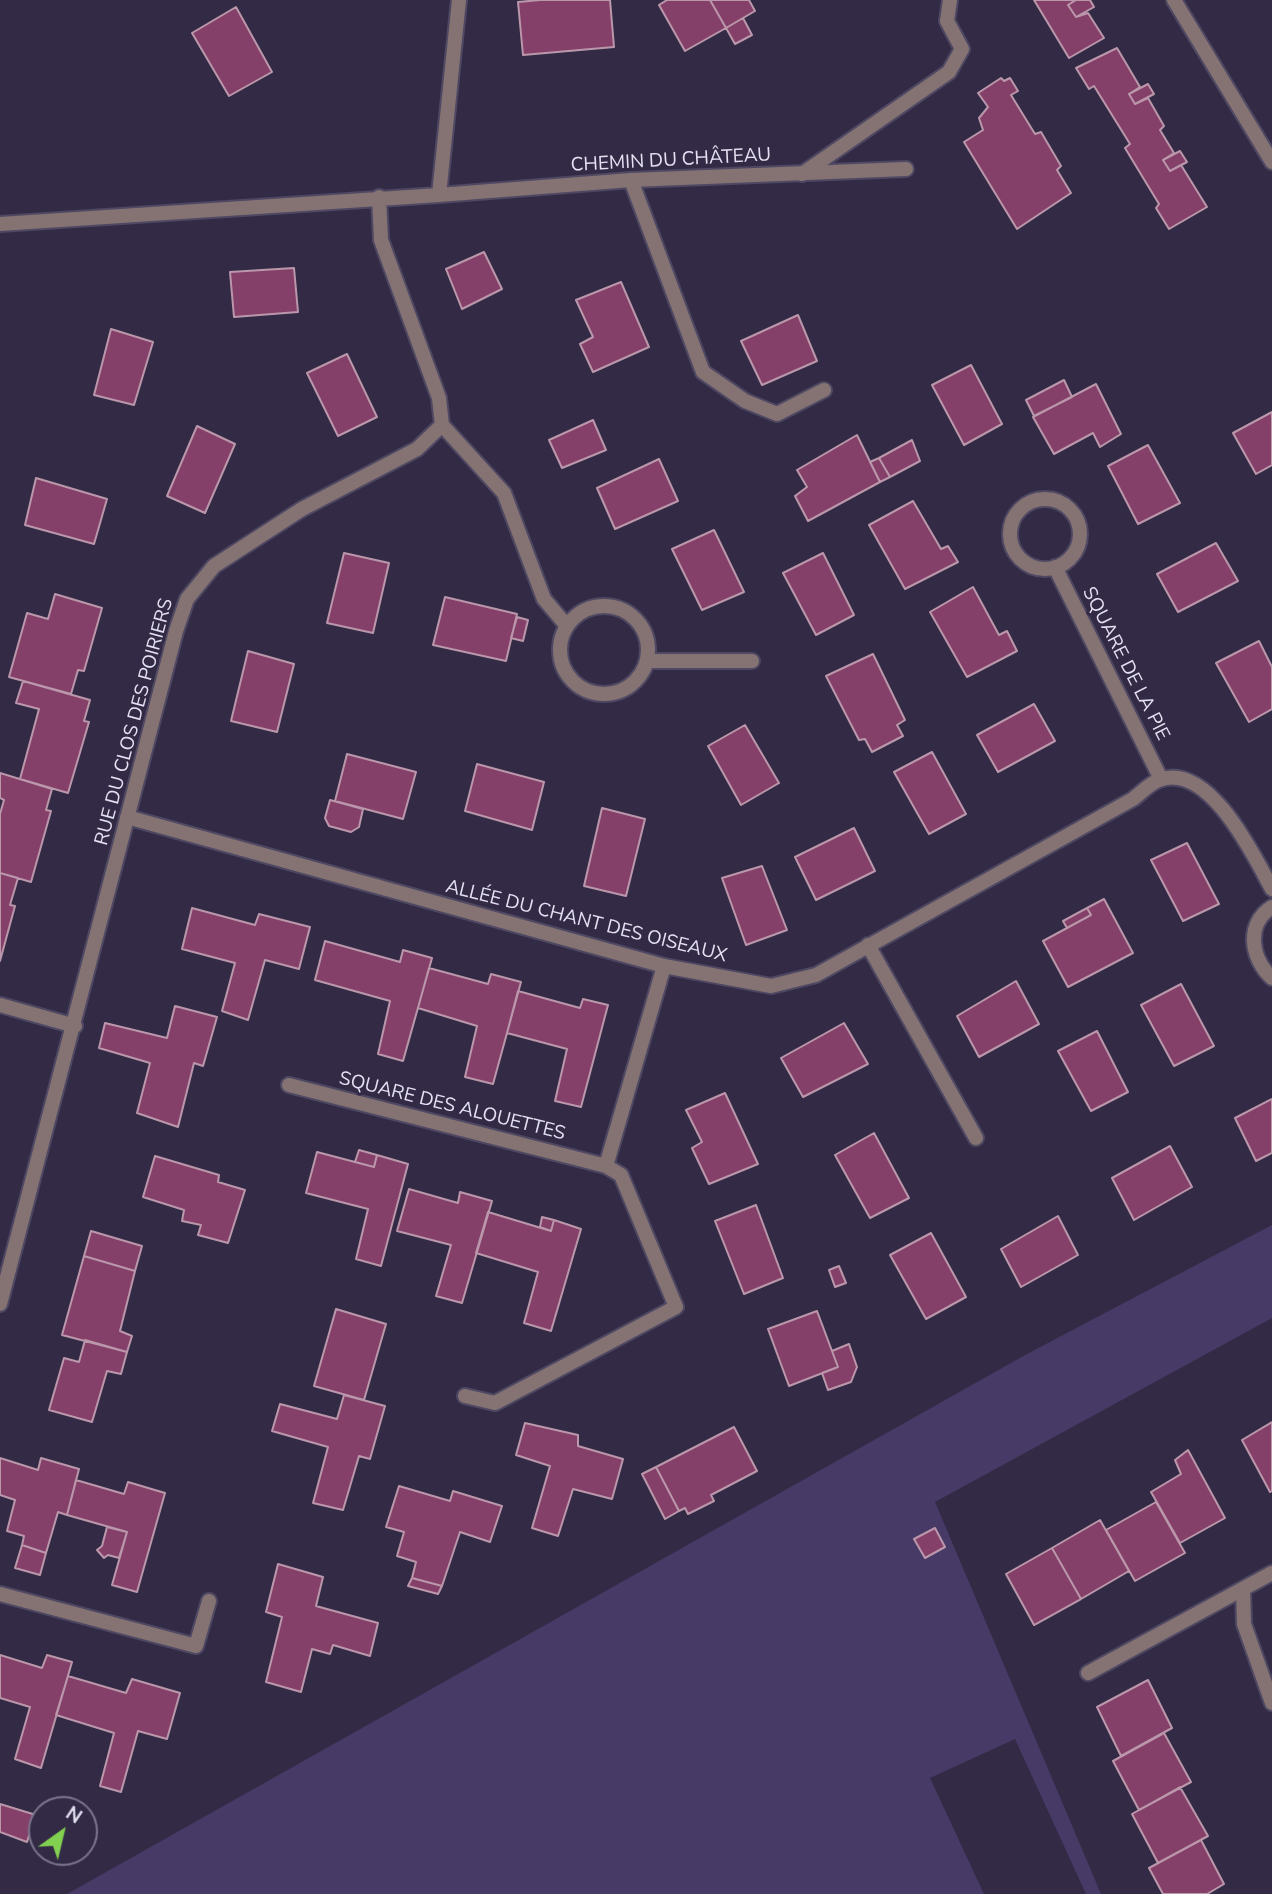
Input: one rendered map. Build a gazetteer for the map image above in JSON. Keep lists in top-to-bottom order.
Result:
{
  "streets": {
    "street": [
      "CHEMIN DU CHÂTEAU",
      "SQUARE DE LA PIE",
      "RUE DU CLOS DES POIRIERS",
      "ALLÉE DU CHANT DES OISEAUX",
      "SQUARE DES ALOUETTES"
    ]
  },
  "crossings": [
    ["SQUARE DE LA PIE", "ALLÉE DU CHANT DES OISEAUX"],
    ["RUE DU CLOS DES POIRIERS", "ALLÉE DU CHANT DES OISEAUX"]
  ],
  "north": "top right"
}
